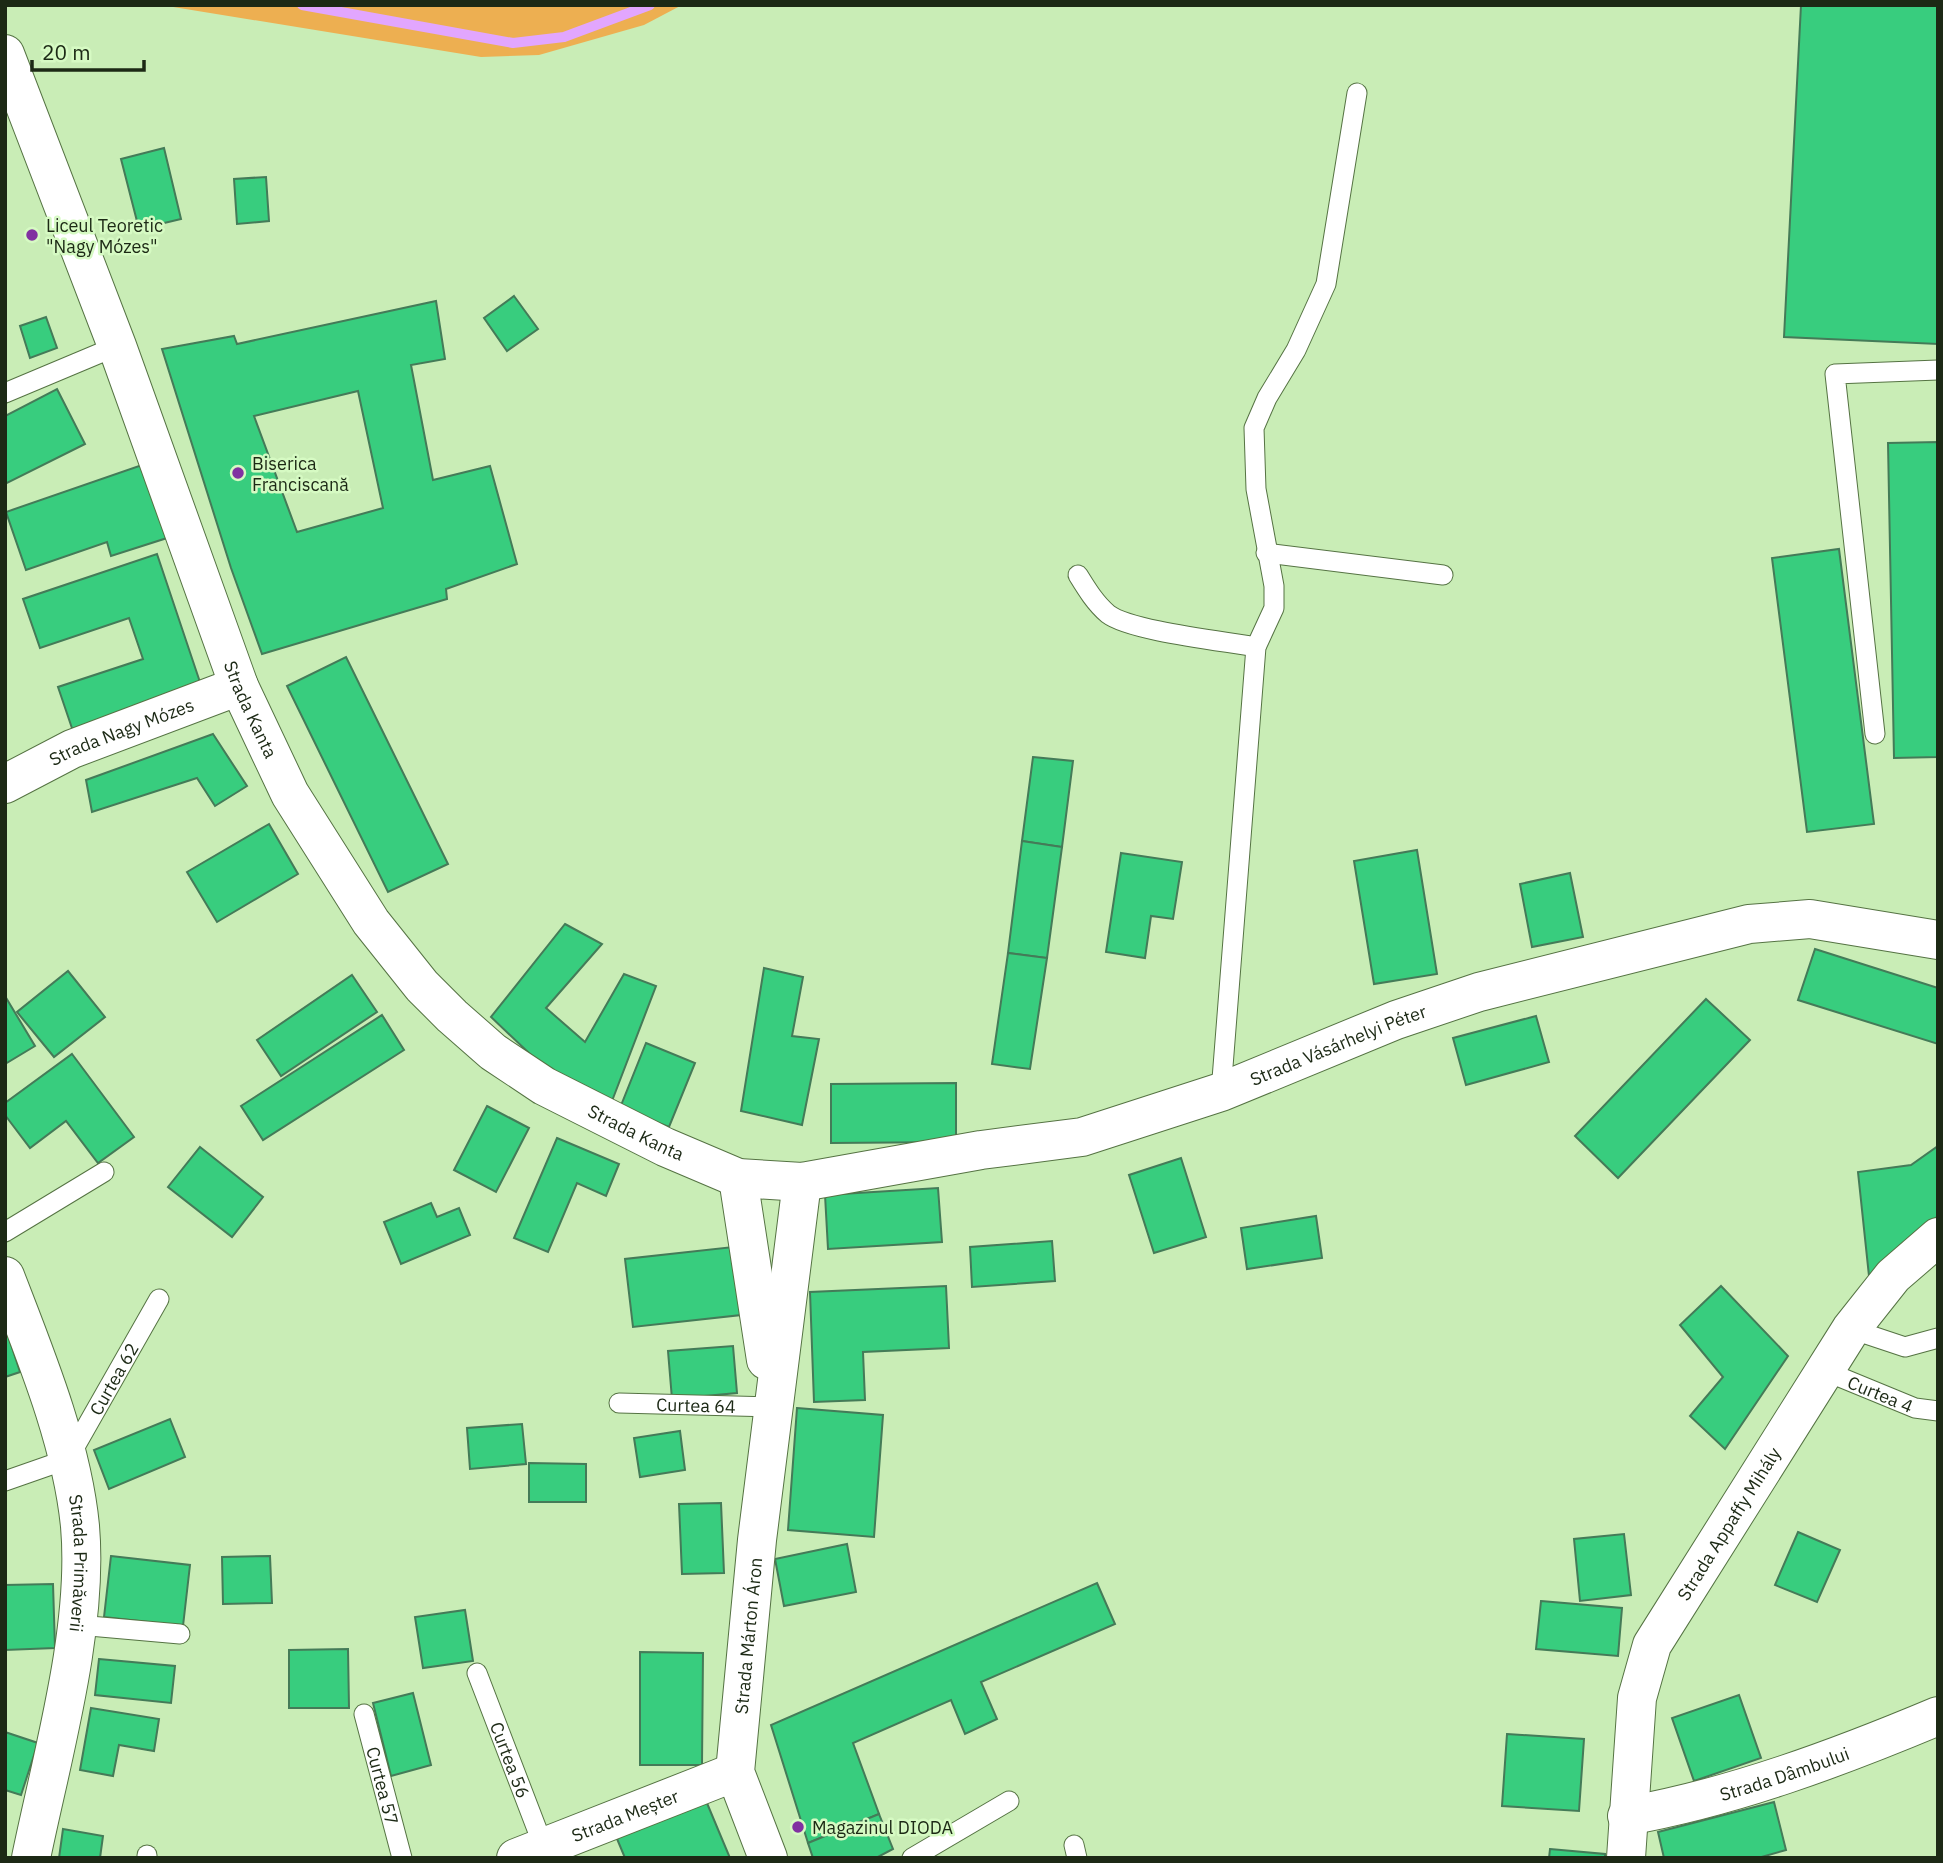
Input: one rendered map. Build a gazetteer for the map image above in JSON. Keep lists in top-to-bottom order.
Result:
{
  "streets": {
    "street": [
      "Strada Kanta",
      "Strada Nagy Mózes",
      "Strada Vásárhelyi Péter",
      "Strada Appaffy Mihály",
      "Strada Primăverii",
      "Strada Márton Áron",
      "Strada Dâmbului",
      "Strada Meșter"
    ],
    "lane": [
      "Curtea 62",
      "Curtea 4",
      "Curtea 64",
      "Curtea 56",
      "Curtea 57"
    ]
  },
  "crossings": [
    ["Strada Kanta", "Strada Nagy Mózes"],
    ["Strada Kanta", "Strada Vásárhelyi Péter"],
    ["Strada Kanta", "Strada Márton Áron"],
    ["Strada Vásárhelyi Péter", "Strada Márton Áron"],
    ["Curtea 62", "Strada Primăverii"],
    ["Curtea 4", "Strada Appaffy Mihály"],
    ["Curtea 64", "Strada Márton Áron"],
    ["Strada Appaffy Mihály", "Strada Dâmbului"],
    ["Strada Márton Áron", "Strada Meșter"],
    ["Curtea 56", "Strada Meșter"]
  ],
  "places": ["Liceul Teoretic \"Nagy Mózes\"", "Biserica Franciscană", "Magazinul DIODA"],
  "scale_bar": "20 m"
}
